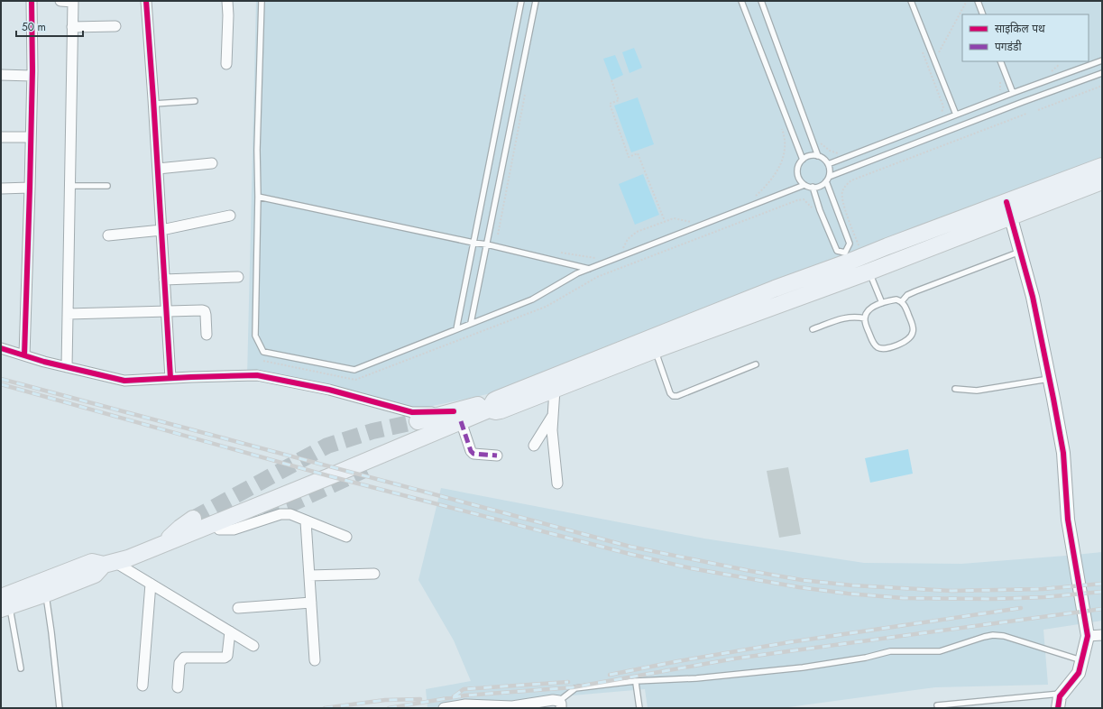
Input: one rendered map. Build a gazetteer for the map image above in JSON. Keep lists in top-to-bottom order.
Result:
{
  "legend": ["साइकिल पथ", "पगडंडी"],
  "scale_bar": "50 m"
}
